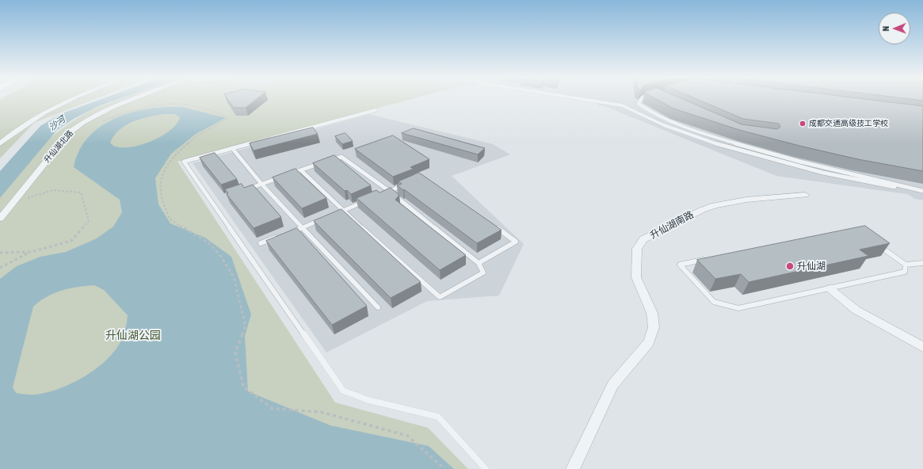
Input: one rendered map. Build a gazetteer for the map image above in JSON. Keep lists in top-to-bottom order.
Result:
{
  "streets": {
    "street": ["升仙湖北路", "升仙湖南路"]
  },
  "water": ["沙河"],
  "parks": ["升仙湖公园"],
  "places": ["成都交通高级技工学校", "升仙湖"],
  "north": "left"
}
